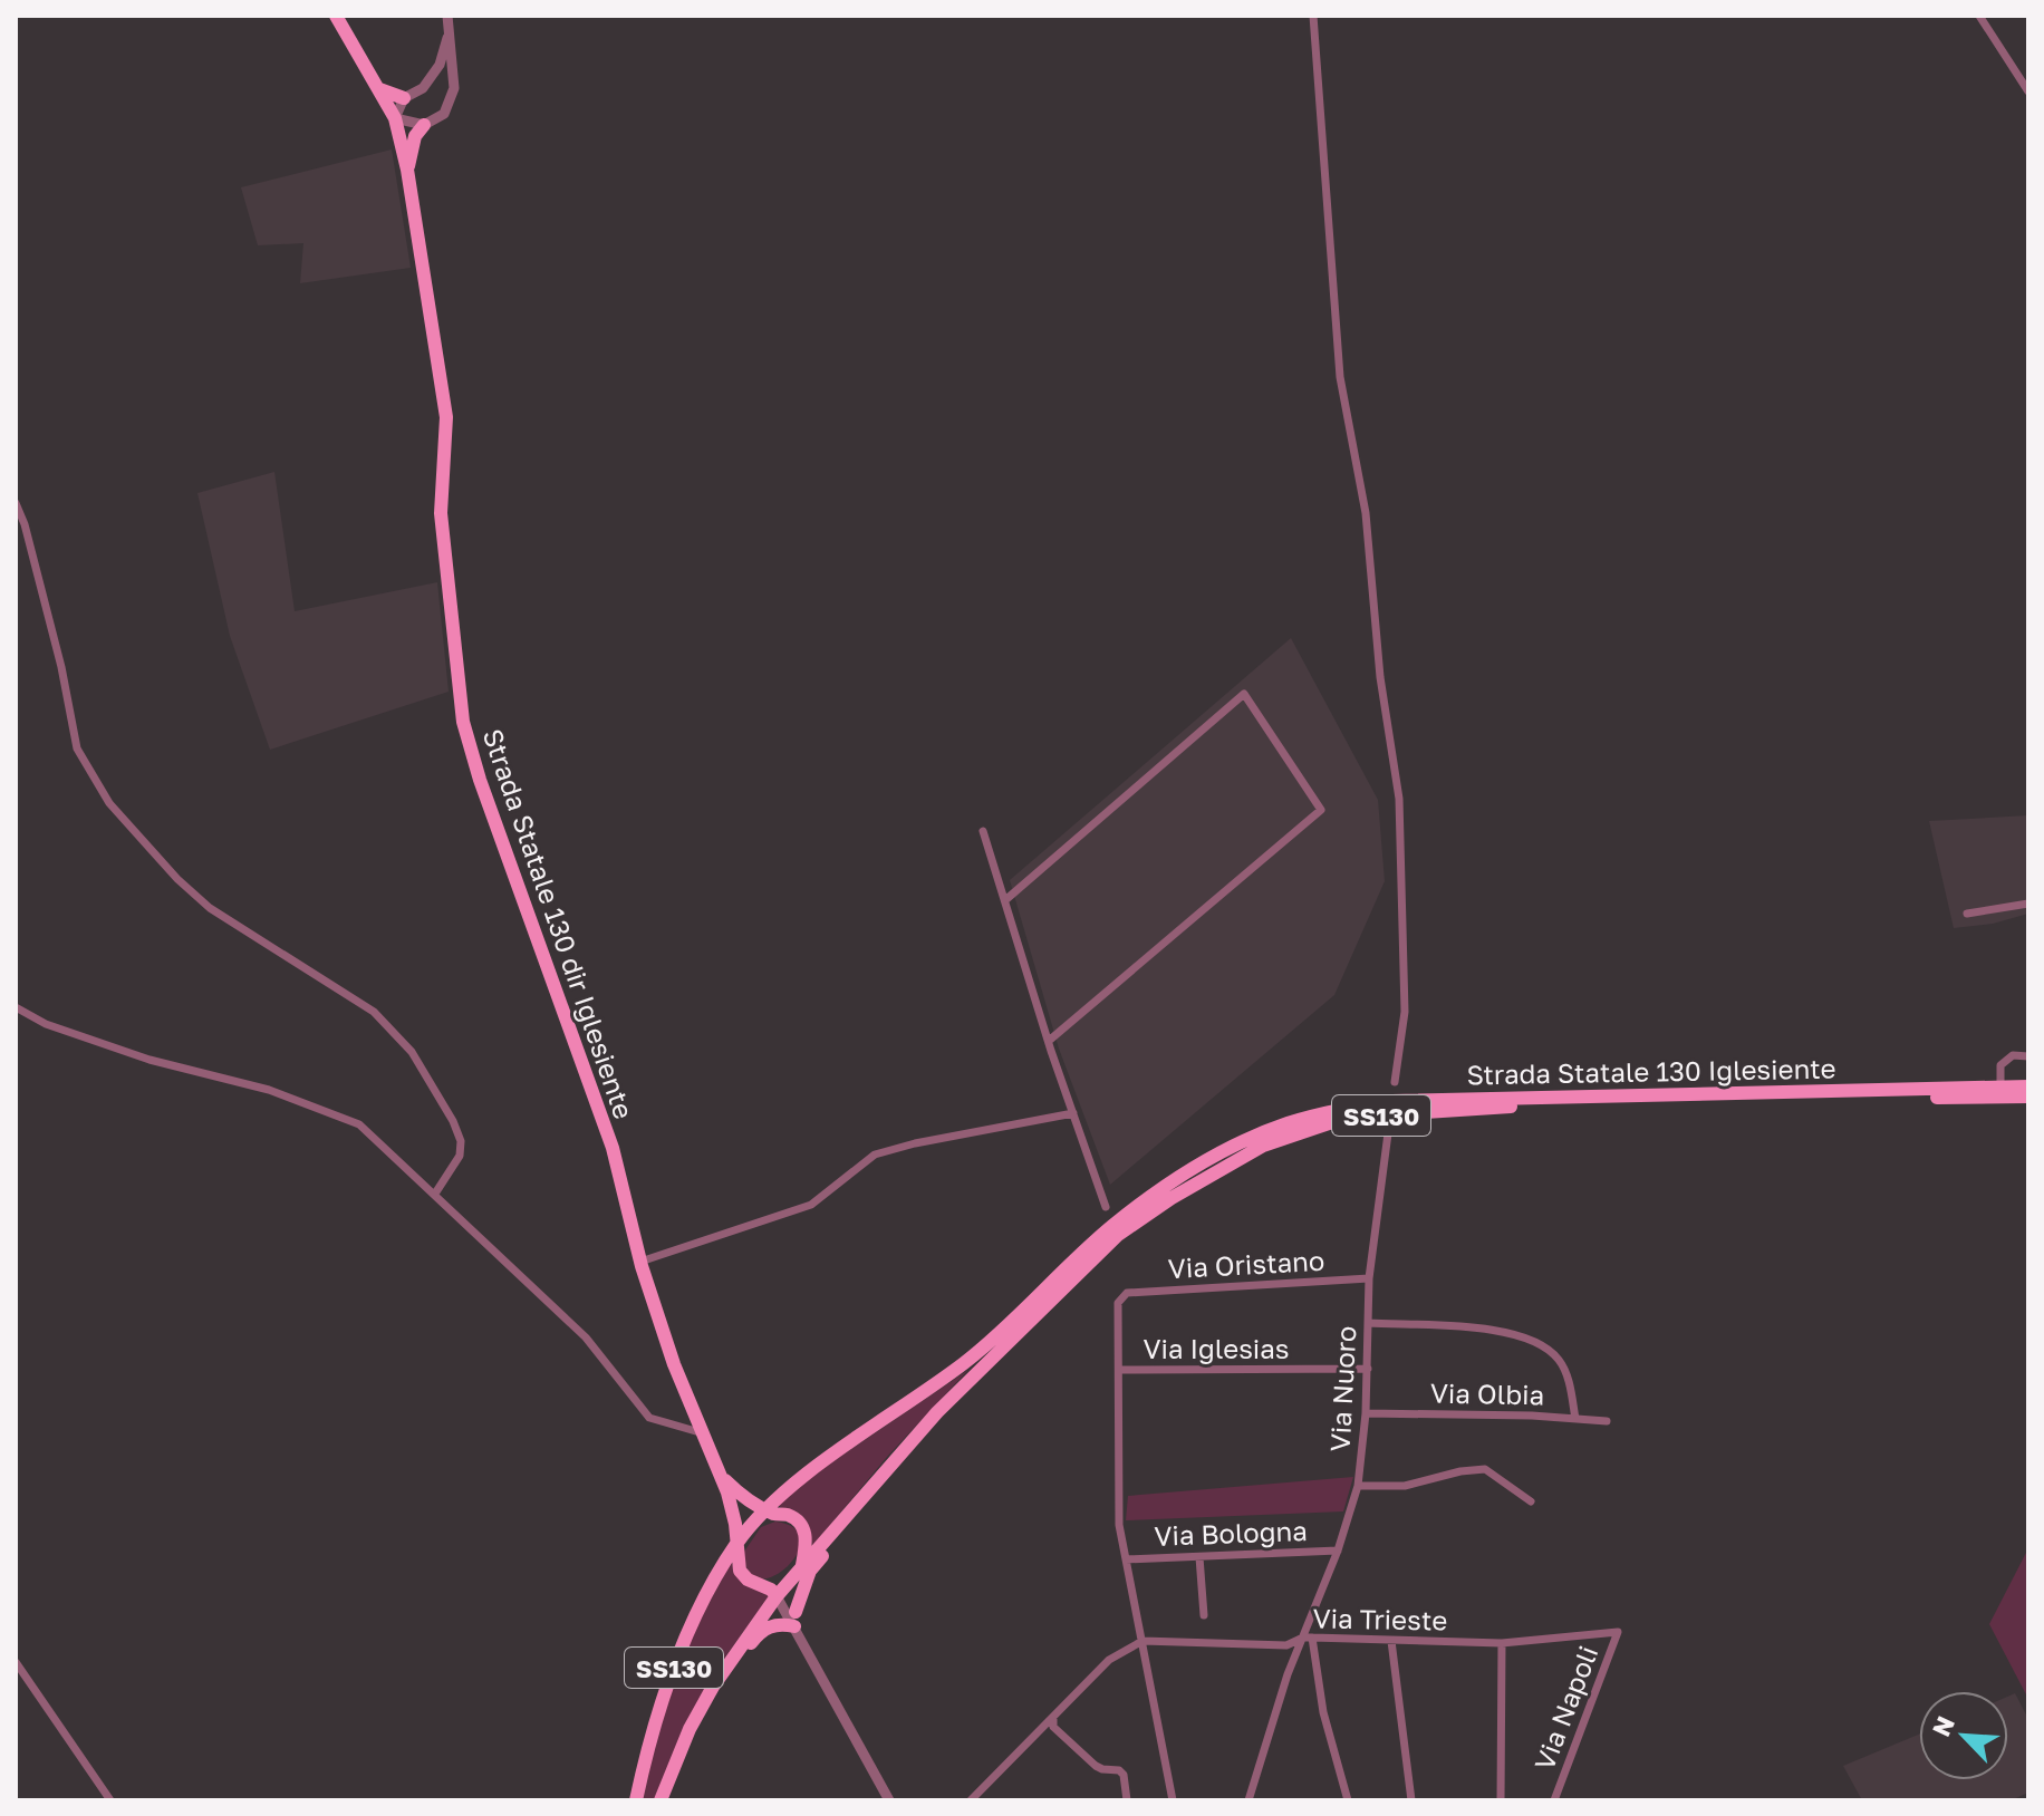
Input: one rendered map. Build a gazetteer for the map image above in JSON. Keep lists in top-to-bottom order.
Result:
{
  "streets": {
    "main road": ["Strada Statale 130 dir Iglesiente", "Strada Statale 130 Iglesiente", "SS130"],
    "street": [
      "Via Oristano",
      "Via Iglesias",
      "Via Nuoro",
      "Via Olbia",
      "Via Bologna",
      "Via Trieste",
      "Via Napoli"
    ]
  },
  "crossings": [
    ["Strada Statale 130 dir Iglesiente", "Strada Statale 130 Iglesiente"],
    ["Via Oristano", "Via Iglesias"],
    ["Via Oristano", "Via Nuoro"],
    ["Via Iglesias", "Via Nuoro"],
    ["Via Nuoro", "Via Olbia"],
    ["Via Nuoro", "Via Bologna"],
    ["Via Nuoro", "Via Trieste"],
    ["Via Trieste", "Via Napoli"]
  ],
  "north": "top left"
}
